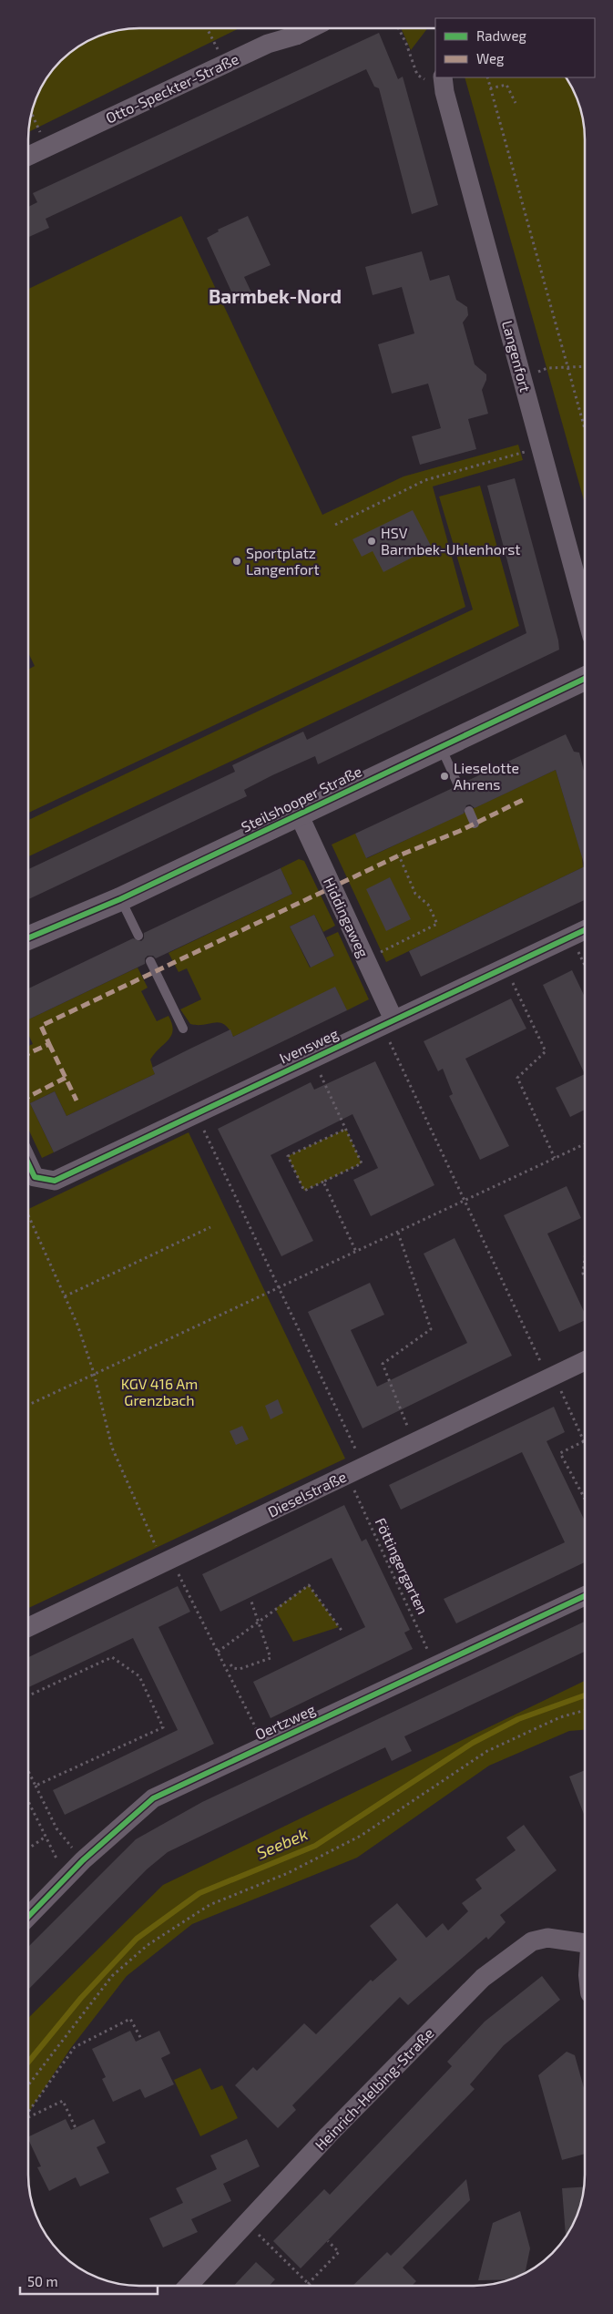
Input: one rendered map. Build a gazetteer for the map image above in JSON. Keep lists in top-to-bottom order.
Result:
{
  "streets": {
    "street": [
      "Otto-Speckter-Straße",
      "Langenfort",
      "Steilshooper Straße",
      "Hiddingaweg",
      "Ivensweg",
      "Dieselstraße",
      "Oertzweg",
      "Heinrich-Helbing-Straße"
    ],
    "path": ["Föttingergarten"]
  },
  "crossings": [
    ["Steilshooper Straße", "Hiddingaweg"],
    ["Hiddingaweg", "Ivensweg"],
    ["Ivensweg", "Föttingergarten"],
    ["Dieselstraße", "Föttingergarten"],
    ["Dieselstraße", "Oertzweg"],
    ["Föttingergarten", "Oertzweg"]
  ],
  "districts": ["Barmbek-Nord"],
  "water": ["Seebek"],
  "parks": ["KGV 416 Am Grenzbach"],
  "places": ["HSV Barmbek-Uhlenhorst", "Sportplatz Langenfort", "Lieselotte Ahrens"],
  "legend": ["Radweg", "Weg"],
  "scale_bar": "50 m"
}
